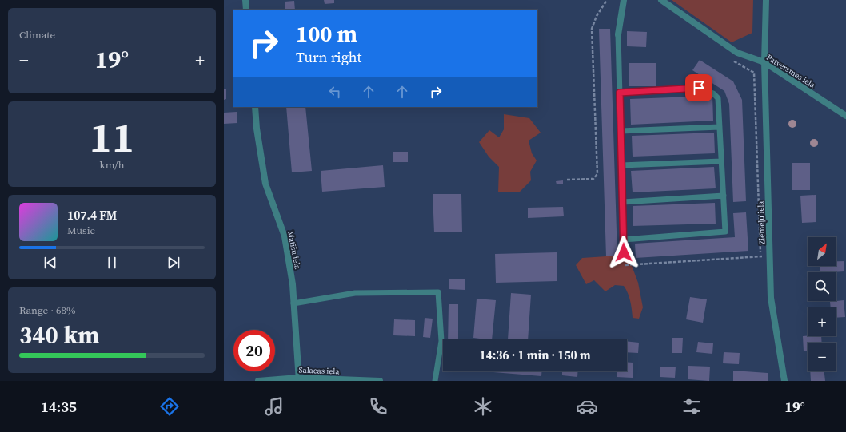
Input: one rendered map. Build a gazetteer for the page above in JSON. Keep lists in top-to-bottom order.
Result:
{
  "streets": {
    "street": [
      "Patversmes iela",
      "Ziemeļu iela",
      "Matīšu iela",
      "Salacas iela"
    ]
  },
  "crossings": [
    ["Patversmes iela", "Ziemeļu iela"],
    ["Matīšu iela", "Salacas iela"]
  ],
  "north": "top right",
  "page": {
    "tile": [
      "Climate",
      ["11", "km/h"],
      ["Range · 68%", "340 km"]
    ],
    "turn": ["100 m", "Turn right"],
    "heat": ["−", "19°", "+"],
    "song": ["107.4 FM", "Music"],
    "map_buttons": ["+", "−"],
    "limit": "20",
    "trip": "14:36 · 1 min · 150 m",
    "tabs": ["14:35", "19°"]
  }
}
